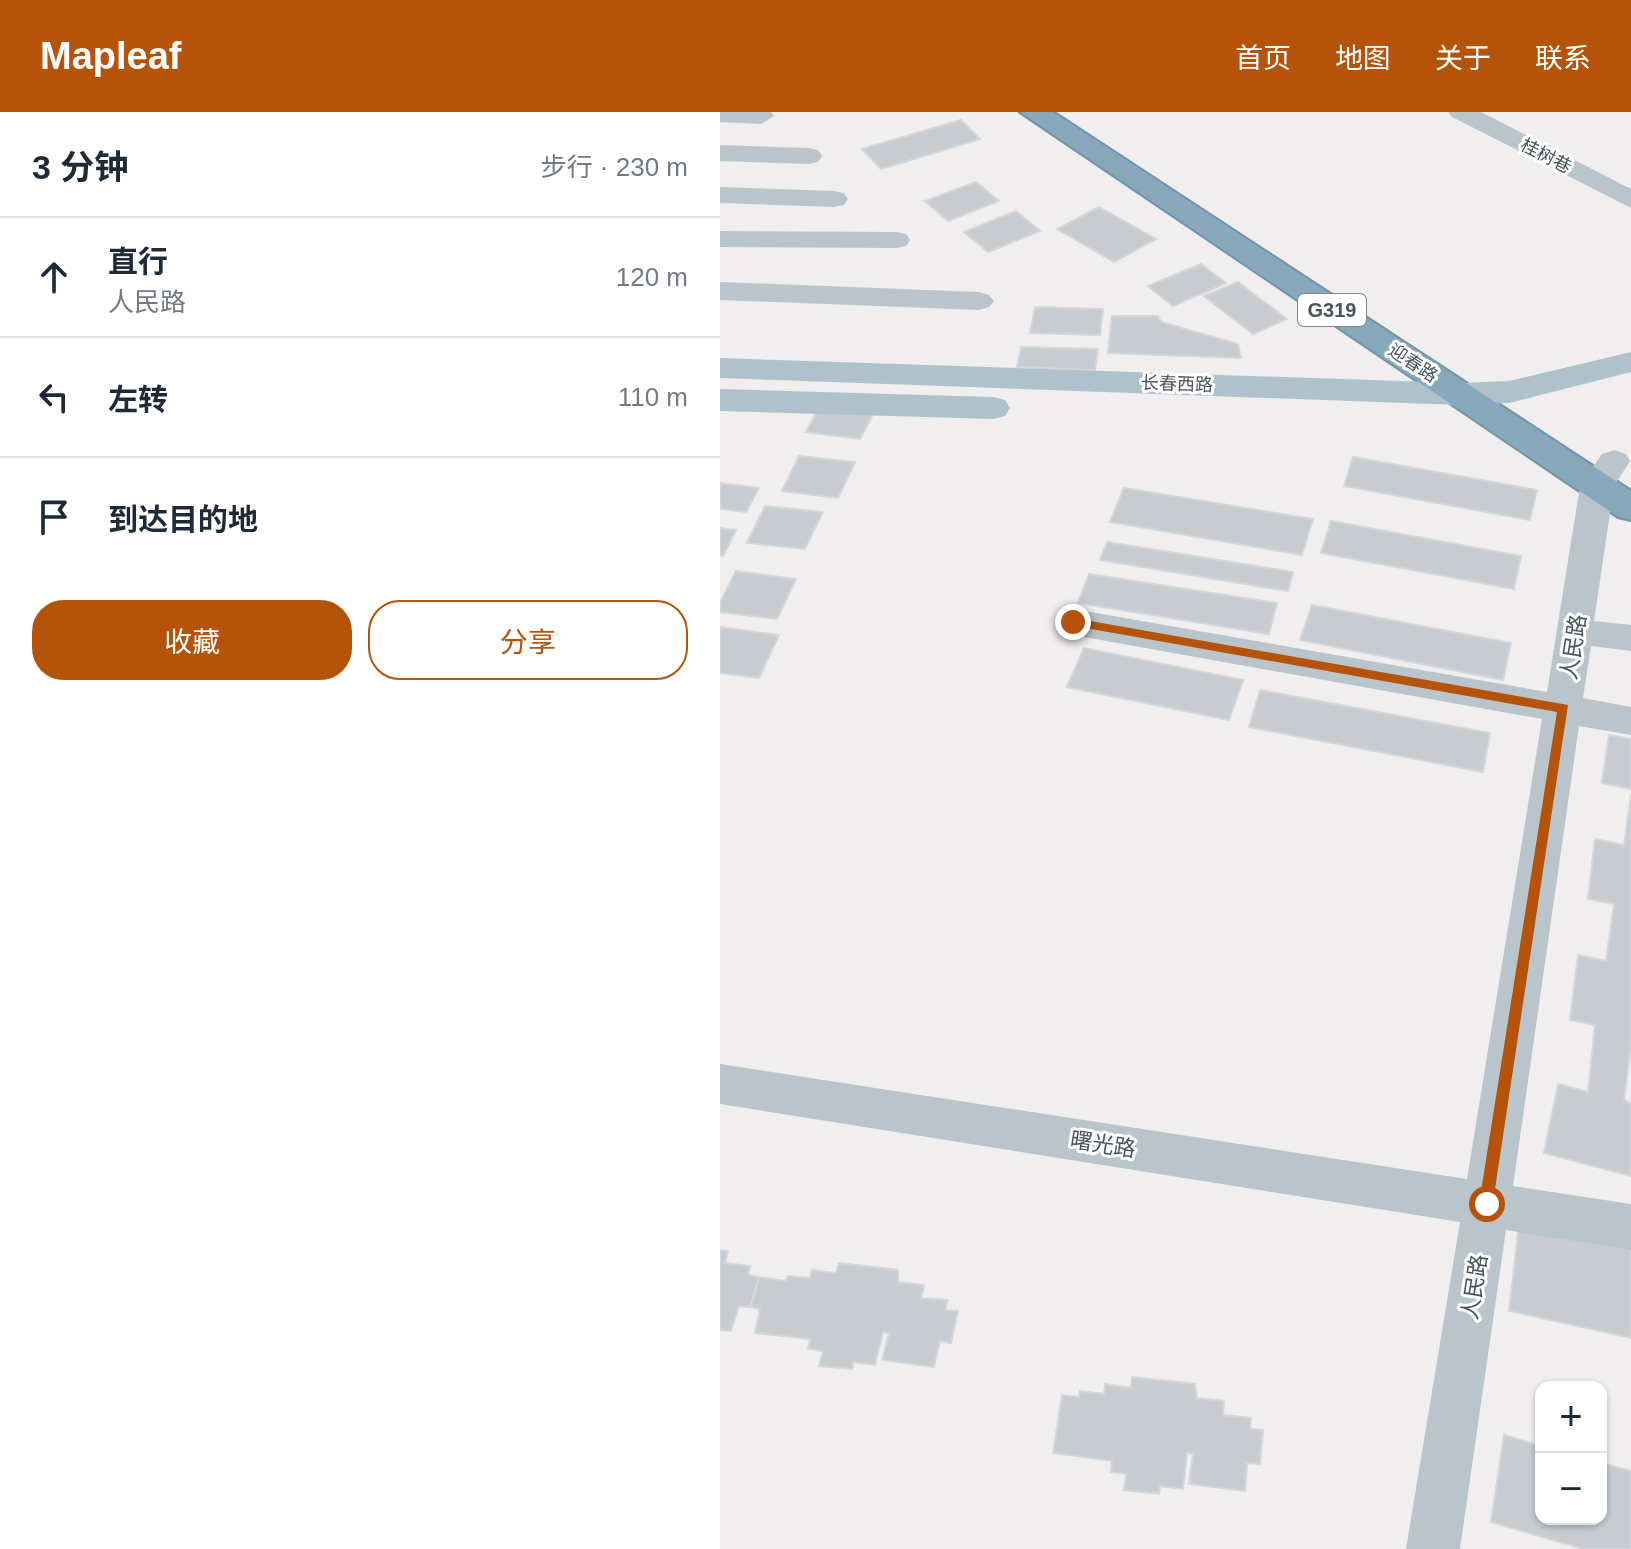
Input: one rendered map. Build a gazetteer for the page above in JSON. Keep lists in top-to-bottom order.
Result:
{
  "streets": {
    "highway": ["G319", "迎春路"],
    "main road": ["长春西路"],
    "street": ["桂树巷", "人民路", "曙光路"]
  },
  "crossings": [
    ["迎春路", "长春西路"],
    ["迎春路", "人民路"],
    ["人民路", "曙光路"]
  ],
  "page": {
    "header": "Mapleaf",
    "nav": [
      "首页",
      "地图",
      "关于",
      "联系"
    ],
    "heading": ["3 分钟", "步行 · 230 m"],
    "list": [
      ["直行", "人民路", "120 m"],
      ["左转", "110 m"],
      "到达目的地"
    ],
    "buttons": ["收藏", "分享"],
    "map_buttons": ["+", "−"]
  }
}
